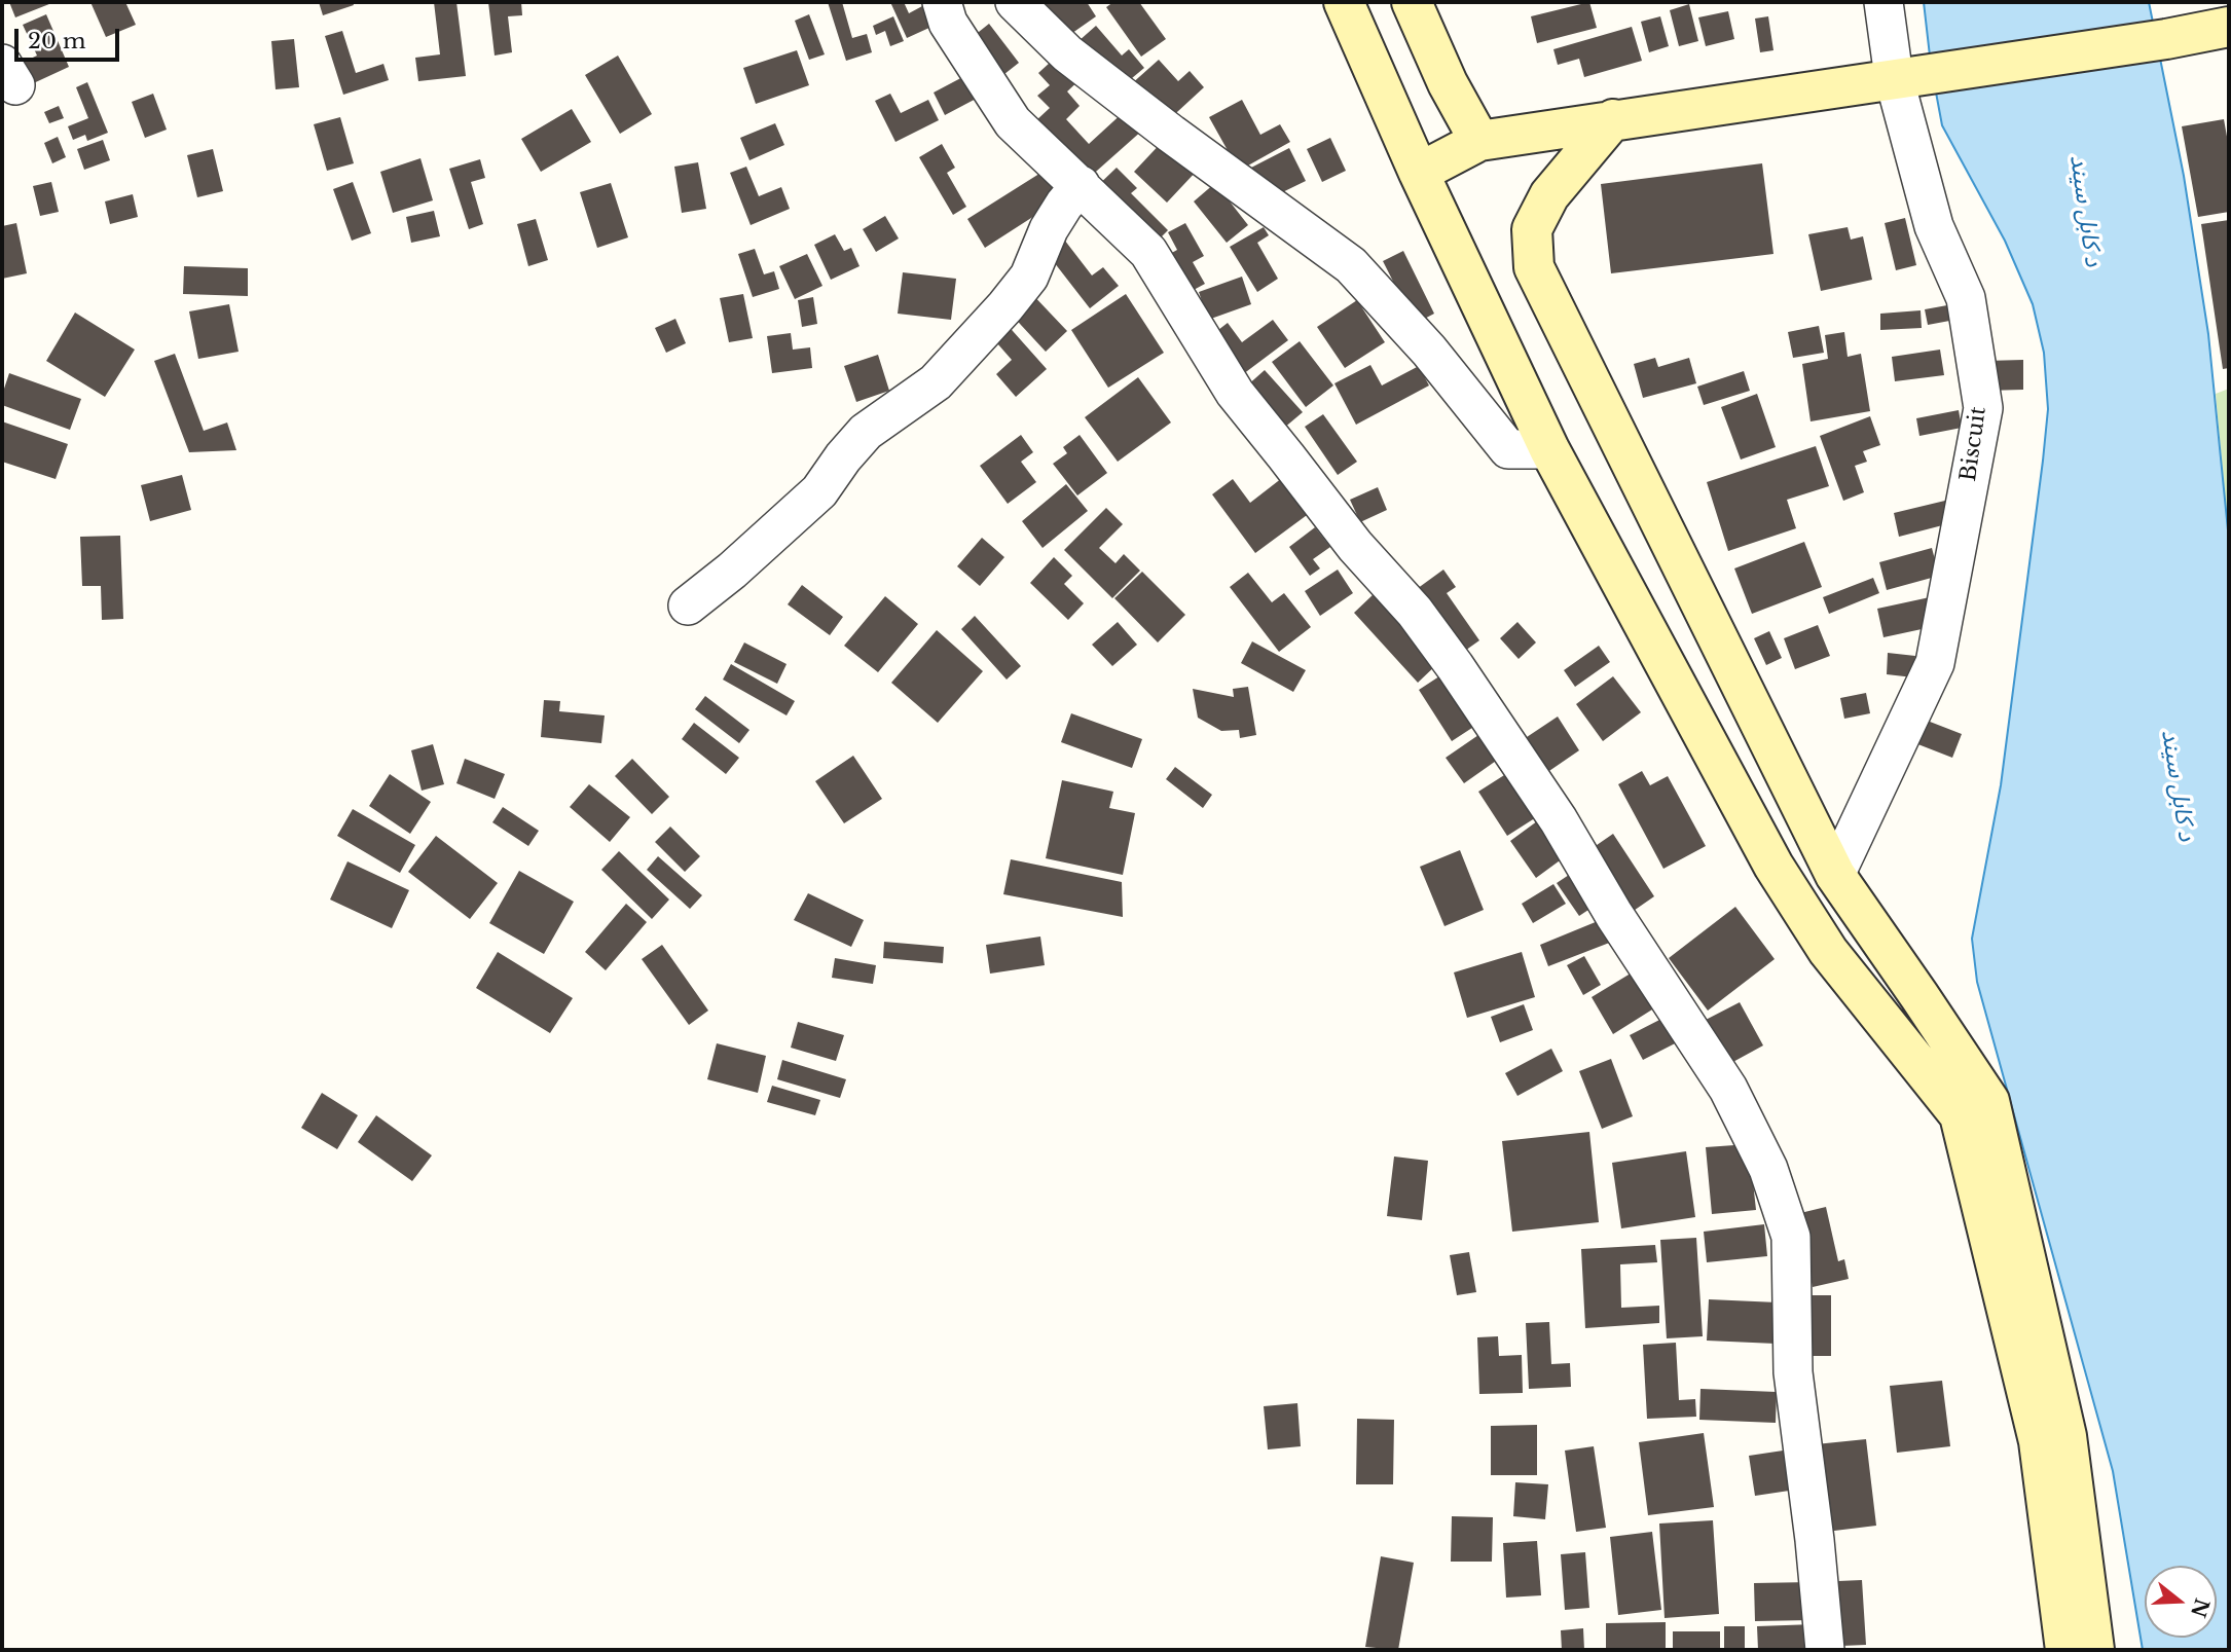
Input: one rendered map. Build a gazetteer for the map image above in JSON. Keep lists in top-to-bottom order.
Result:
{
  "streets": {
    "street": ["Biscuit"]
  },
  "water": ["د کابل سيند"],
  "scale_bar": "20 m",
  "north": "right"
}
